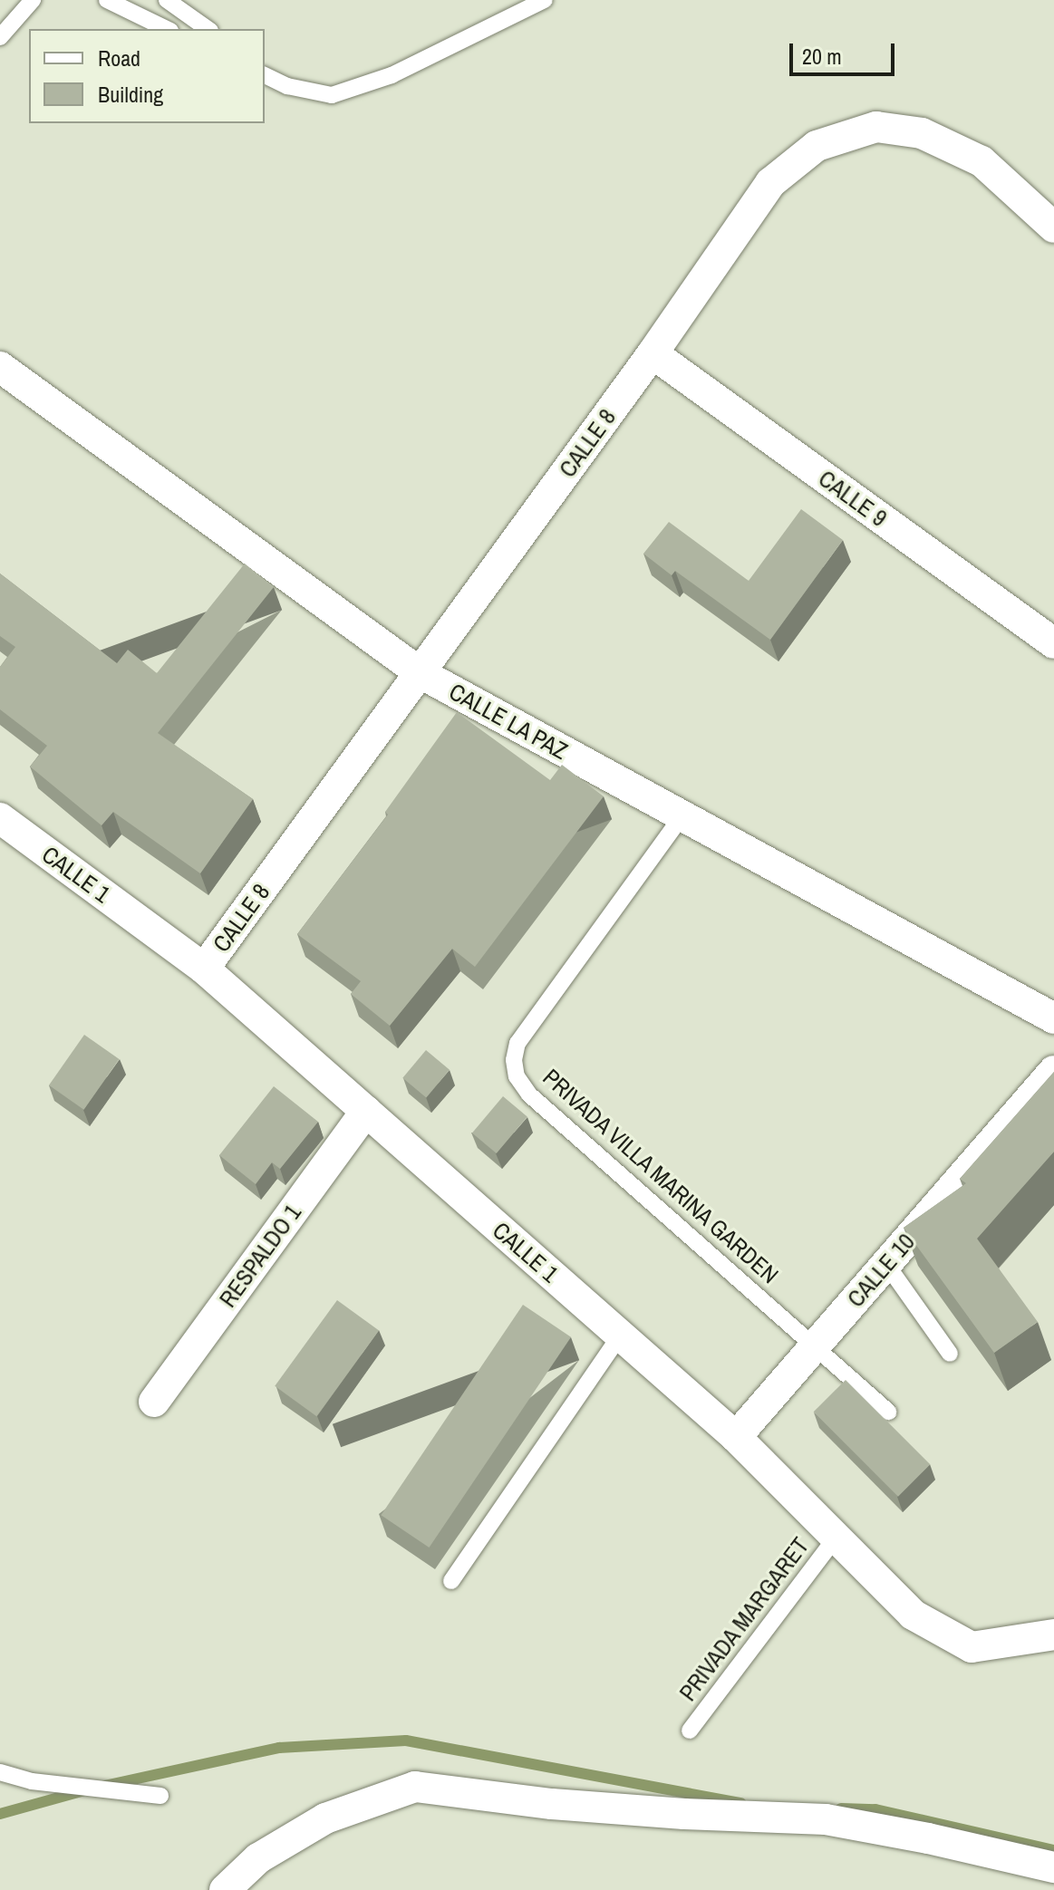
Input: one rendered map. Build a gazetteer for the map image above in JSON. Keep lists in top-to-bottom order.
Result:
{
  "streets": {
    "street": [
      "CALLE 8",
      "CALLE 9",
      "CALLE LA PAZ",
      "CALLE 1",
      "RESPALDO 1",
      "CALLE 10"
    ],
    "lane": ["PRIVADA VILLA MARINA GARDEN", "PRIVADA MARGARET"]
  },
  "crossings": [
    ["CALLE 8", "CALLE 9"],
    ["CALLE 8", "CALLE LA PAZ"],
    ["CALLE 8", "CALLE 1"],
    ["CALLE LA PAZ", "PRIVADA VILLA MARINA GARDEN"],
    ["CALLE 1", "RESPALDO 1"],
    ["CALLE 1", "CALLE 10"],
    ["CALLE 1", "PRIVADA MARGARET"],
    ["PRIVADA VILLA MARINA GARDEN", "CALLE 10"]
  ],
  "legend": ["Road", "Building"],
  "scale_bar": "20 m"
}
